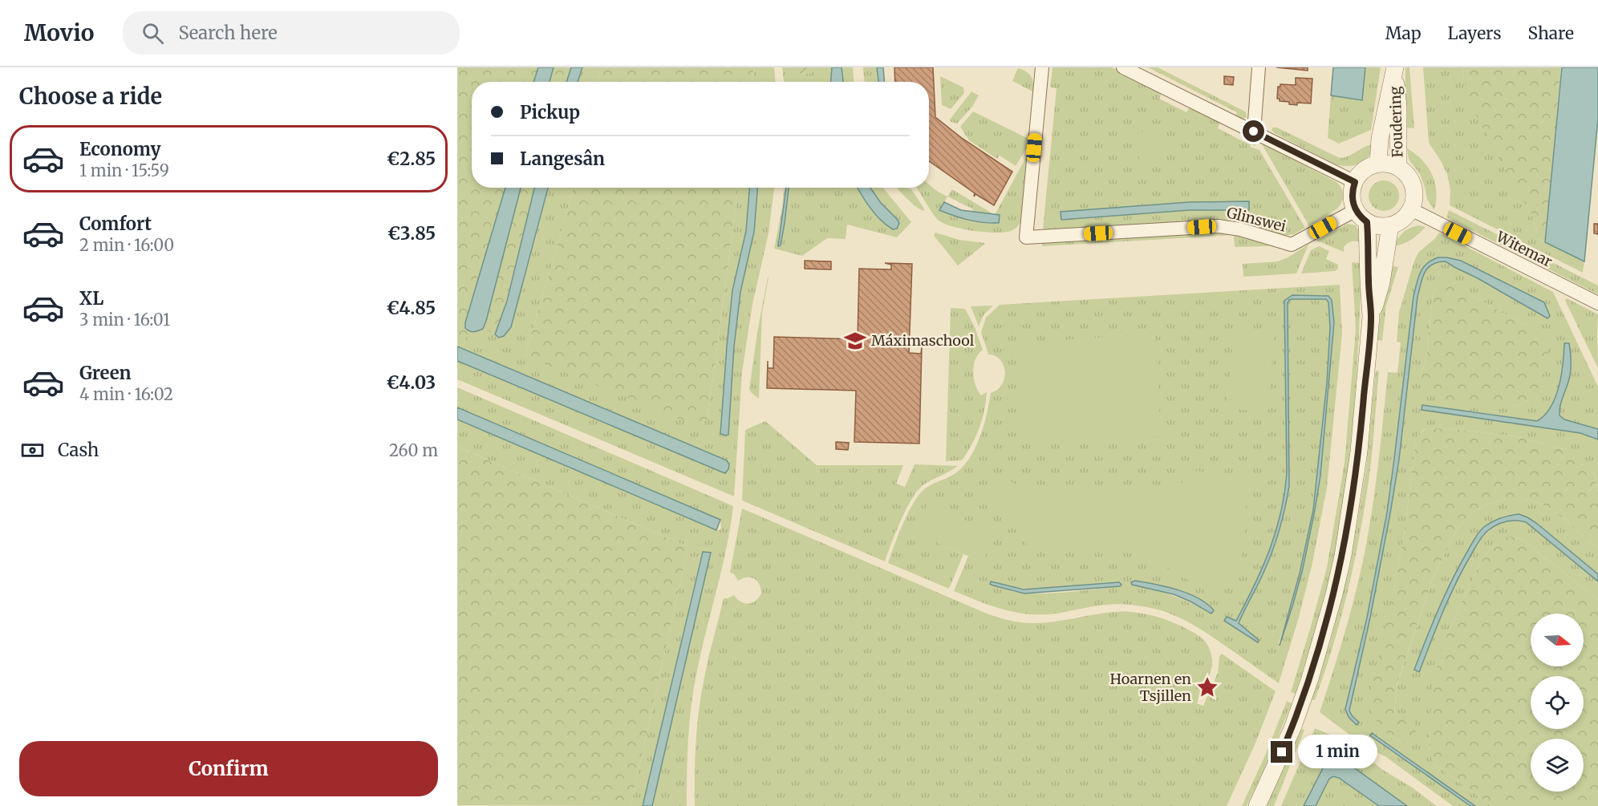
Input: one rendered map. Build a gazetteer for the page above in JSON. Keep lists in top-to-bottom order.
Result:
{
  "streets": {
    "street": ["Foudering", "Glinswei", "Witemar"]
  },
  "crossings": [
    ["Foudering", "Glinswei"],
    ["Foudering", "Witemar"],
    ["Glinswei", "Witemar"]
  ],
  "places": {
    "school or university": ["Máximaschool"],
    "place": ["Hoarnen en Tsjillen"]
  },
  "north": "right",
  "page": {
    "header": "Movio",
    "search": "Search here",
    "nav": ["Map", "Layers", "Share"],
    "heading": "Choose a ride",
    "banner": ["Pickup", "Langesân"],
    "list": [
      {
        "name": "Economy",
        "note": "1 min · 15:59",
        "value": "€2.85"
      },
      {
        "name": "Comfort",
        "note": "2 min · 16:00",
        "value": "€3.85"
      },
      {
        "name": "XL",
        "note": "3 min · 16:01",
        "value": "€4.85"
      },
      {
        "name": "Green",
        "note": "4 min · 16:02",
        "value": "€4.03"
      }
    ],
    "pay": ["Cash", "260 m"],
    "buttons": "Confirm",
    "bubble": "1 min"
  }
}
